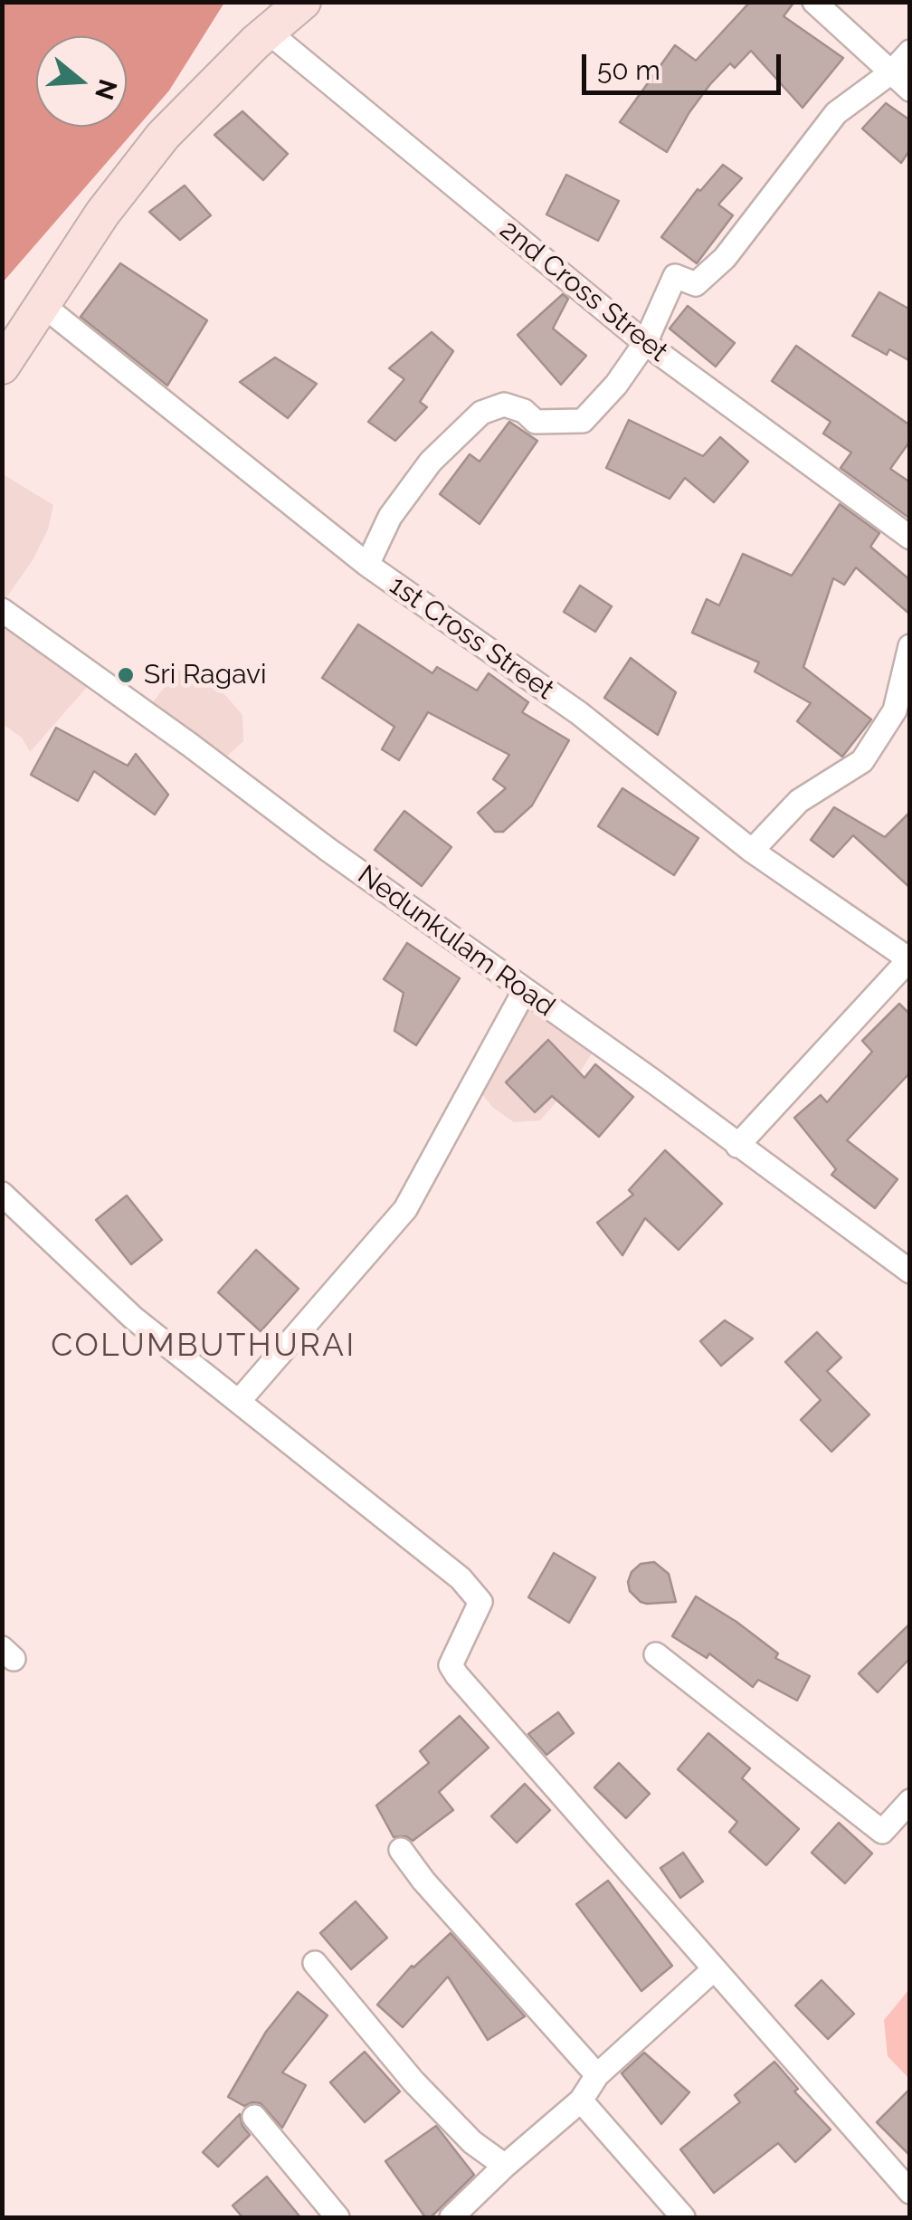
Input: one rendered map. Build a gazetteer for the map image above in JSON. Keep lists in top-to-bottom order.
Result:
{
  "streets": {
    "street": ["2nd Cross Street", "1st Cross Street", "Nedunkulam Road"]
  },
  "districts": ["COLUMBUTHURAI"],
  "places": ["Sri Ragavi"],
  "scale_bar": "50 m",
  "north": "right"
}
